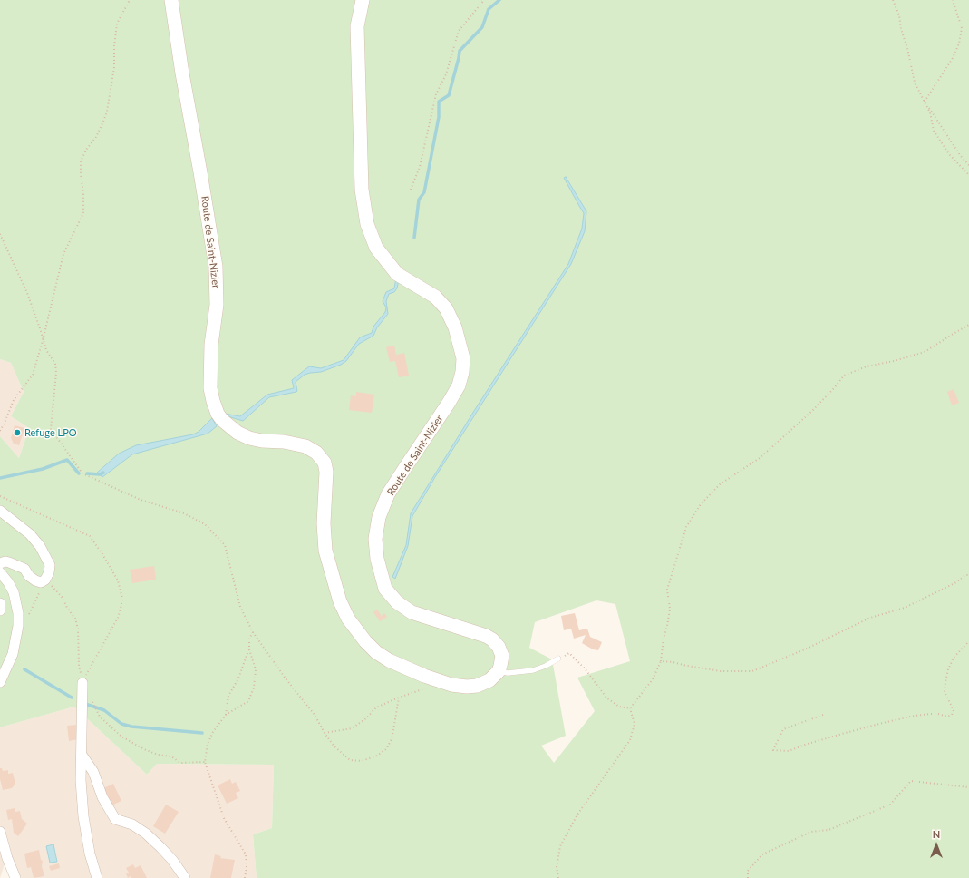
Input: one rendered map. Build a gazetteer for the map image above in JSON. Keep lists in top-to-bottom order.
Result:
{
  "streets": {
    "main road": ["Route de Saint-Nizier"]
  },
  "places": ["Refuge LPO"],
  "north": "top"
}
